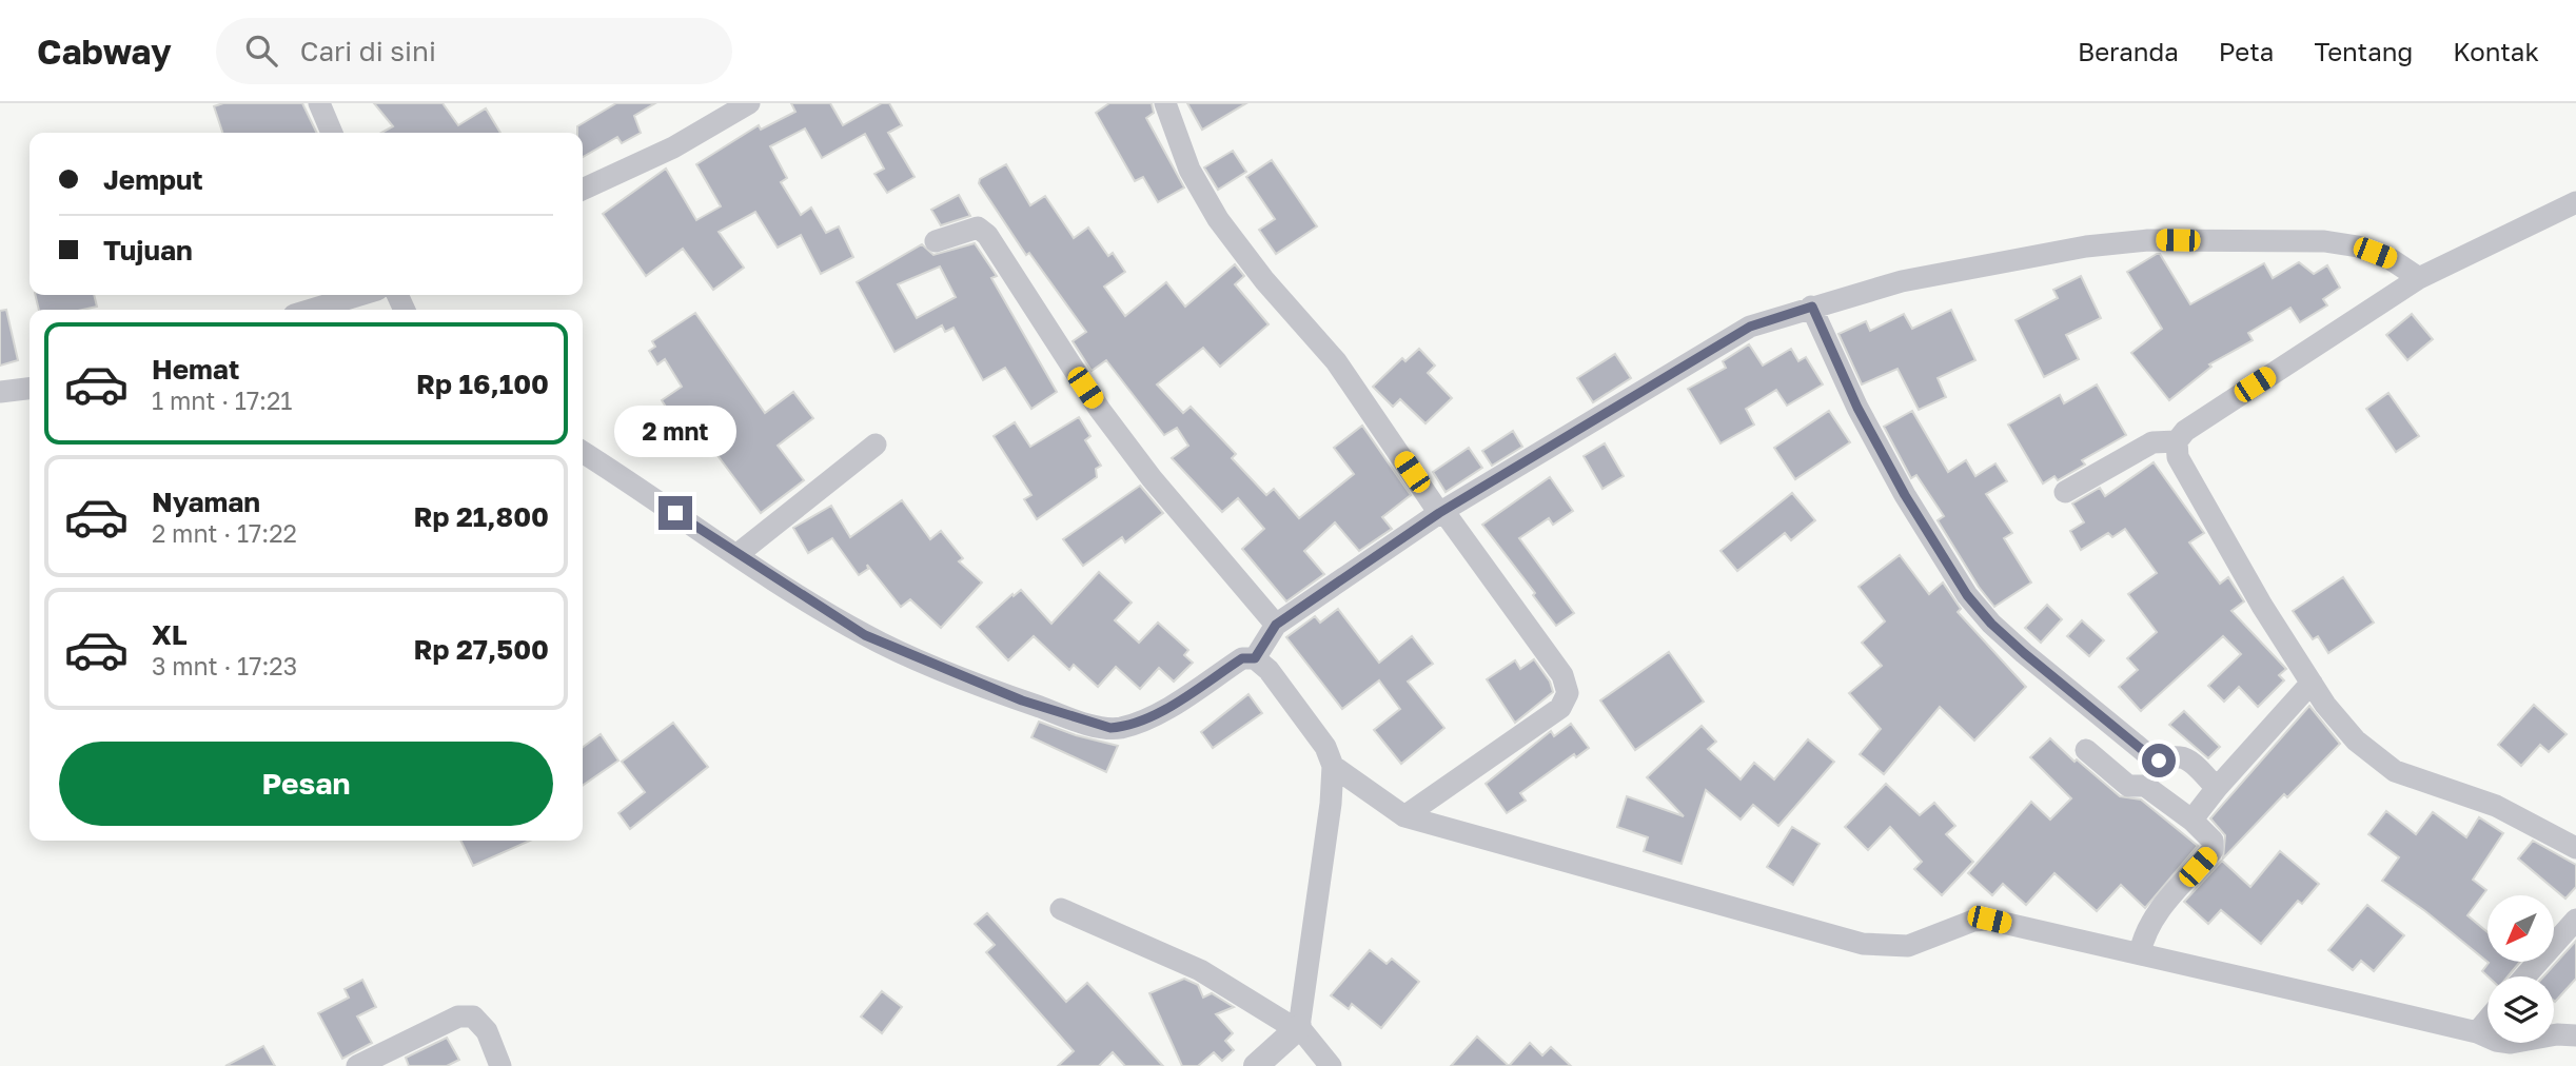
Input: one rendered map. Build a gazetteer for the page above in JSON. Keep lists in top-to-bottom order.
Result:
{
  "north": "bottom left",
  "page": {
    "header": "Cabway",
    "search": "Cari di sini",
    "nav": [
      "Beranda",
      "Peta",
      "Tentang",
      "Kontak"
    ],
    "banner": ["Jemput", "Tujuan"],
    "list": [
      {
        "name": "Hemat",
        "note": "1 mnt · 17:21",
        "value": "Rp 16,100"
      },
      {
        "name": "Nyaman",
        "note": "2 mnt · 17:22",
        "value": "Rp 21,800"
      },
      {
        "name": "XL",
        "note": "3 mnt · 17:23",
        "value": "Rp 27,500"
      }
    ],
    "bubble": "2 mnt",
    "buttons": "Pesan"
  }
}
